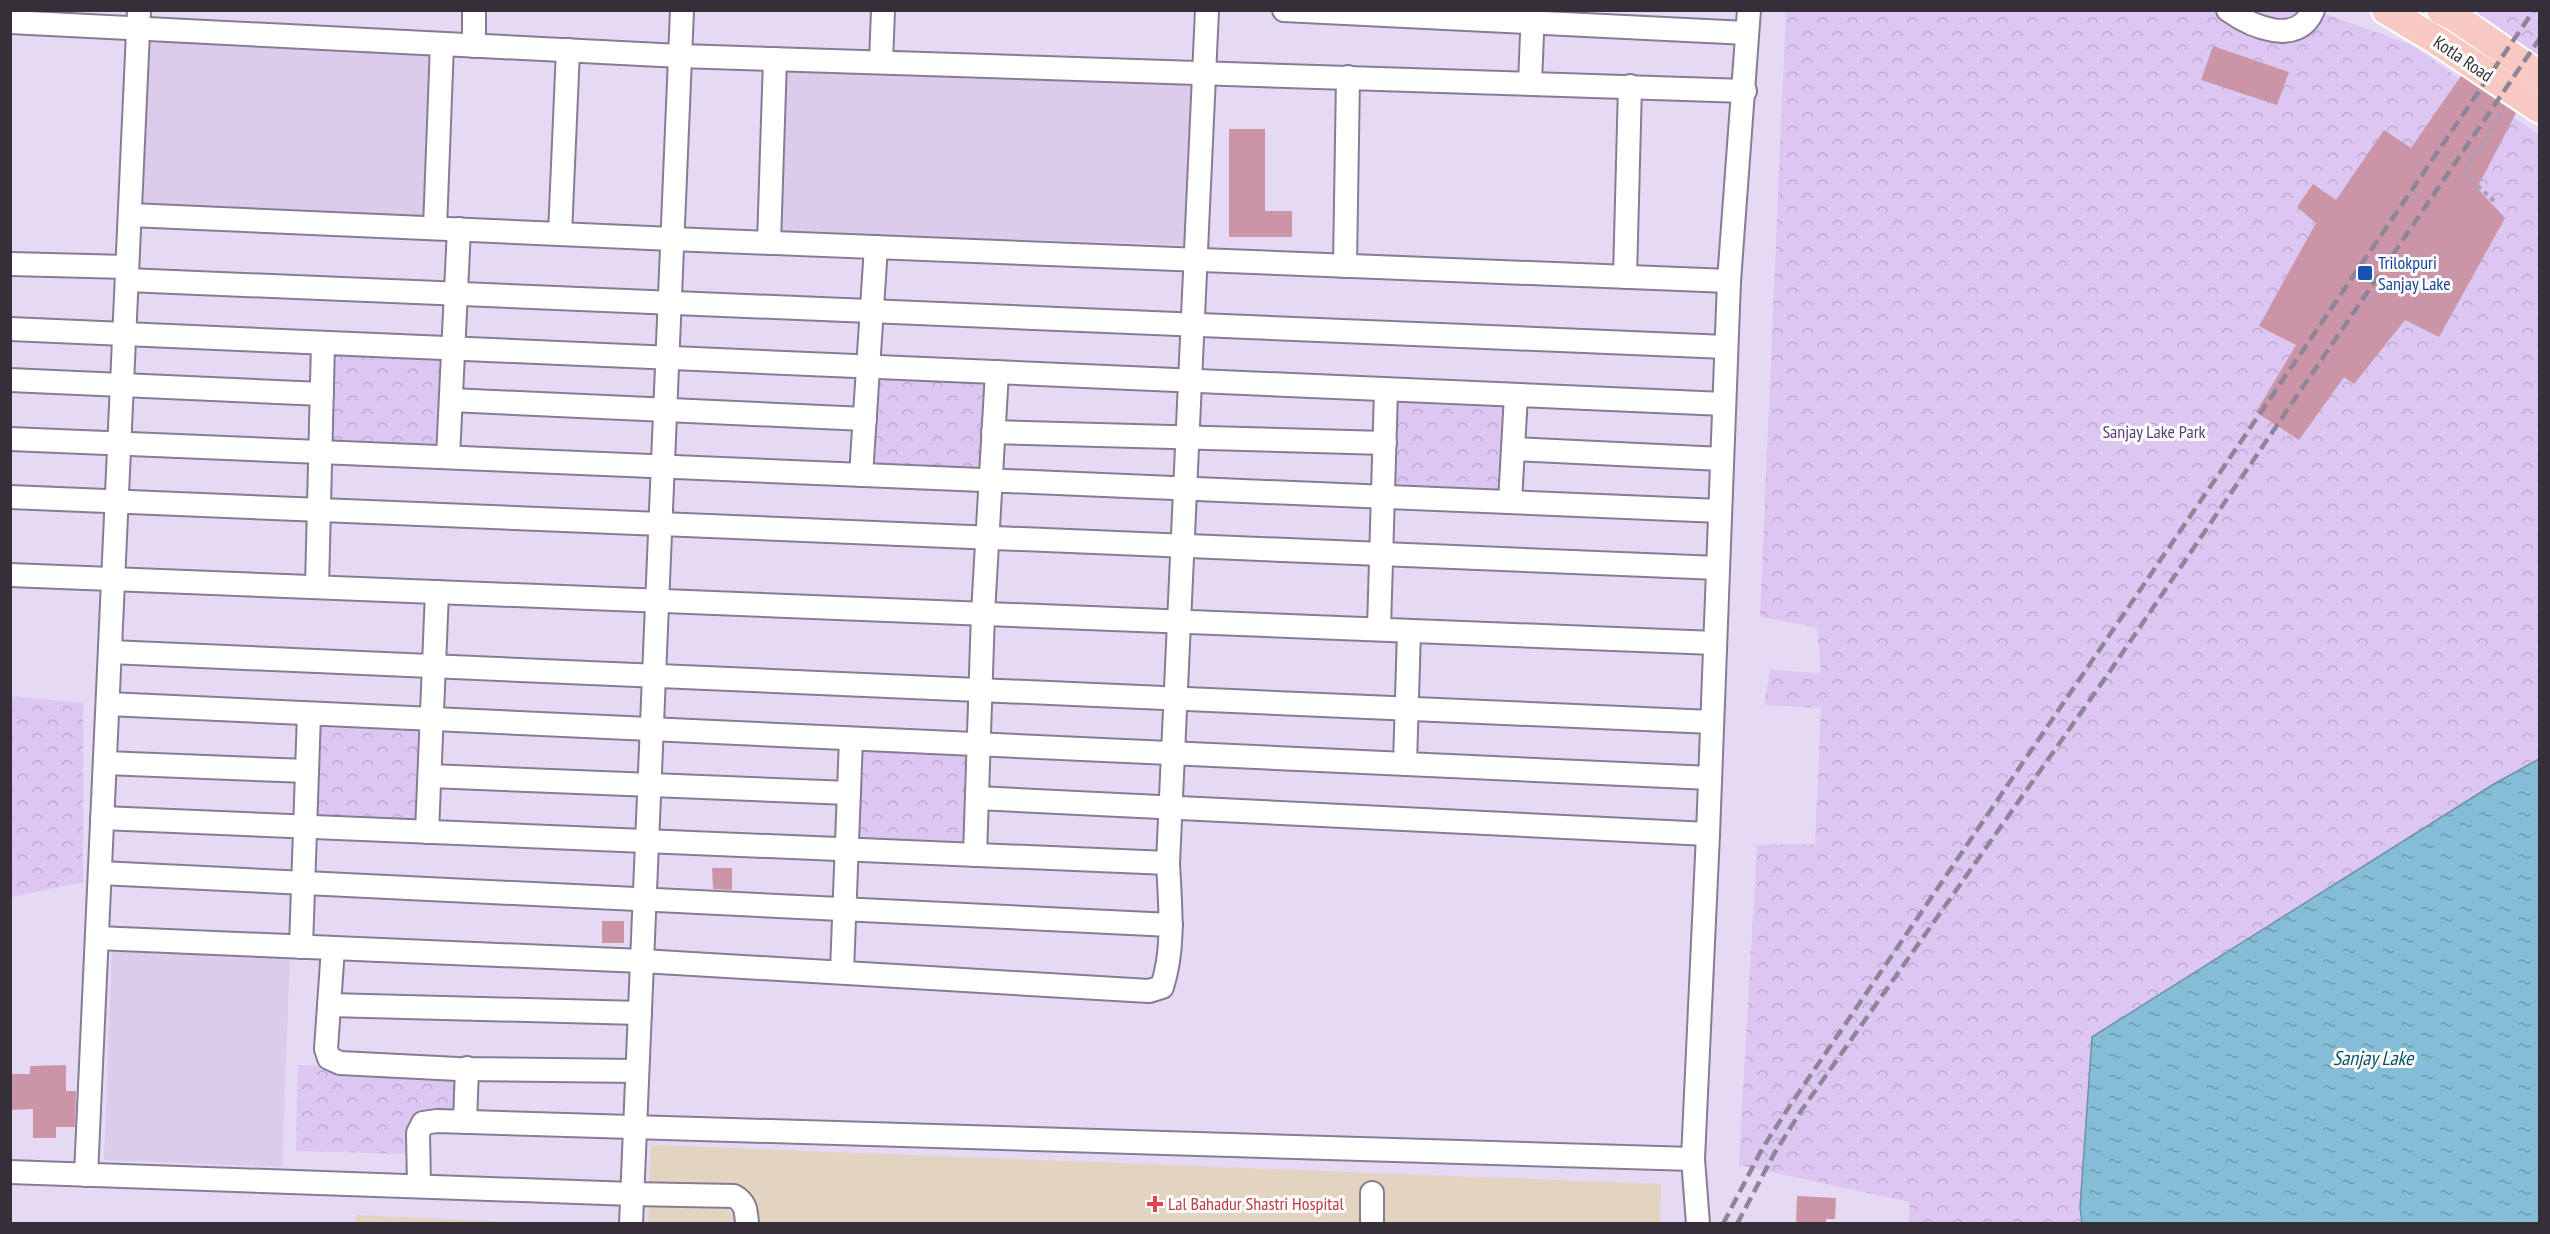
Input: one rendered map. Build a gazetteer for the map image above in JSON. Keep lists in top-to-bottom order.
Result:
{
  "streets": {
    "main road": ["Kotla Road"]
  },
  "water": ["Sanjay Lake"],
  "parks": ["Sanjay Lake Park"],
  "places": {
    "transit": ["Trilokpuri Sanjay Lake"],
    "health": ["Lal Bahadur Shastri Hospital"]
  }
}
